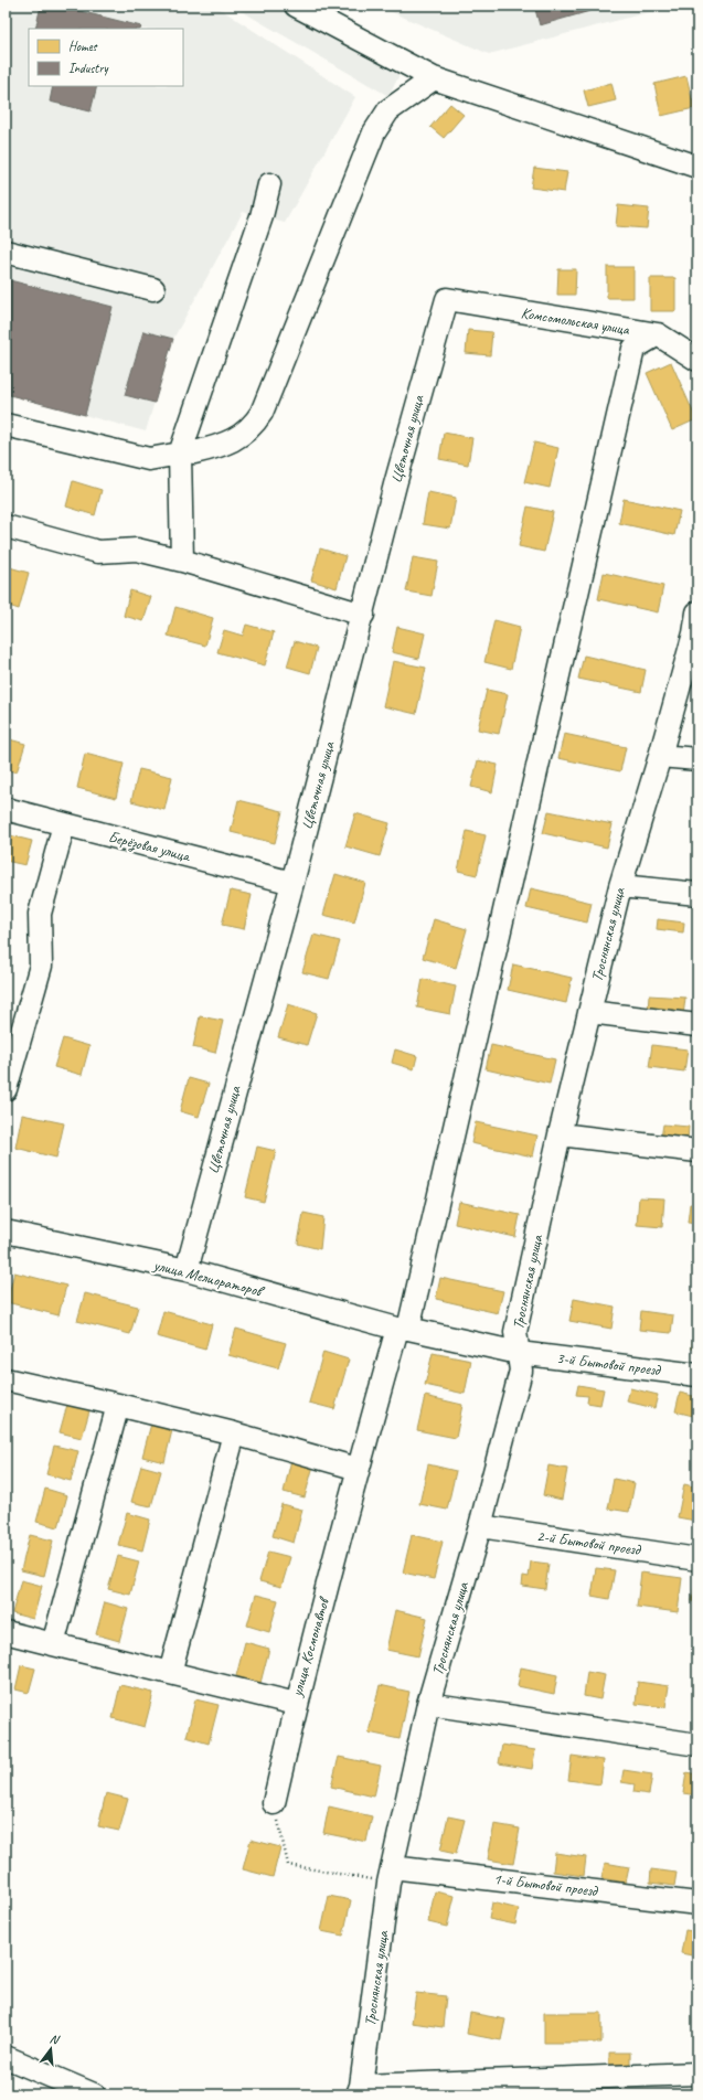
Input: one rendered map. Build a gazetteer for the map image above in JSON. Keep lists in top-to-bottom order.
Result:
{
  "streets": {
    "street": [
      "Комсомольская улица",
      "Цветочная улица",
      "Берёзовая улица",
      "Троснянская улица",
      "улица Мелиораторов",
      "3-й Бытовой проезд",
      "2-й Бытовой проезд",
      "улица Космонавтов",
      "1-й Бытовой проезд"
    ]
  },
  "crossings": [
    ["Комсомольская улица", "Цветочная улица"],
    ["Комсомольская улица", "улица Космонавтов"],
    ["Цветочная улица", "Берёзовая улица"],
    ["Цветочная улица", "улица Мелиораторов"],
    ["Троснянская улица", "улица Мелиораторов"],
    ["Троснянская улица", "3-й Бытовой проезд"],
    ["Троснянская улица", "2-й Бытовой проезд"],
    ["Троснянская улица", "1-й Бытовой проезд"],
    ["улица Мелиораторов", "3-й Бытовой проезд"],
    ["улица Мелиораторов", "улица Космонавтов"]
  ],
  "legend": ["Homes", "Industry"],
  "north": "top"
}
